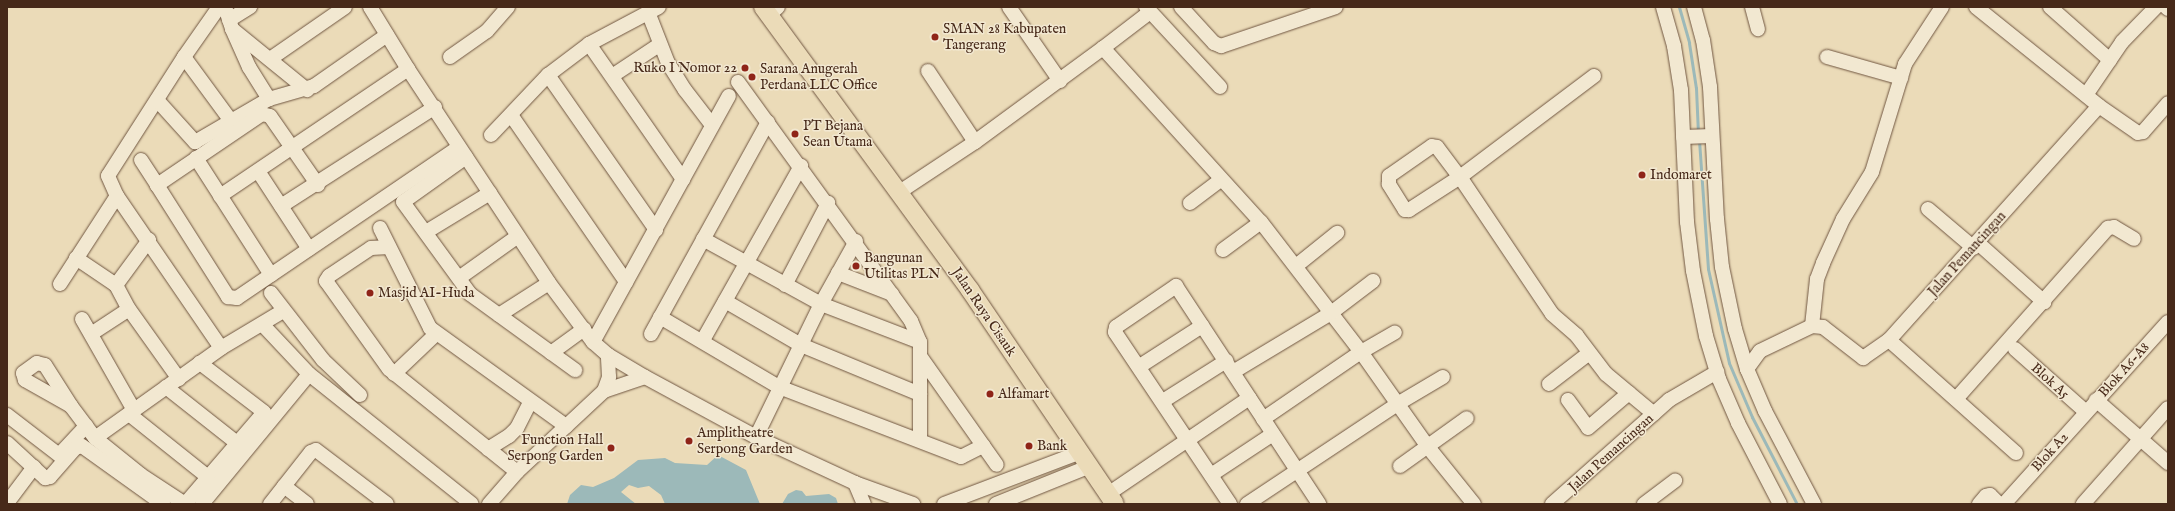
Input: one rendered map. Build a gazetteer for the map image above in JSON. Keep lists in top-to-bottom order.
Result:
{
  "streets": {
    "main road": ["Jalan Raya Cisauk"],
    "street": [
      "Jalan Pemancingan",
      "Blok A6-A8",
      "Blok A5",
      "Blok A2"
    ]
  },
  "crossings": [
    ["Blok A6-A8", "Blok A2"],
    ["Blok A5", "Blok A2"]
  ],
  "places": [
    "SMAN 28 Kabupaten Tangerang",
    "Ruko I Nomor 22",
    "Sarana Anugerah Perdana LLC Office",
    "PT Bejana Sean Utama",
    "Indomaret",
    "Bangunan Utilitas PLN",
    "Masjid AI-Huda",
    "Alfamart",
    "Amplitheatre Serpong Garden",
    "Bank",
    "Function Hall Serpong Garden"
  ]
}
